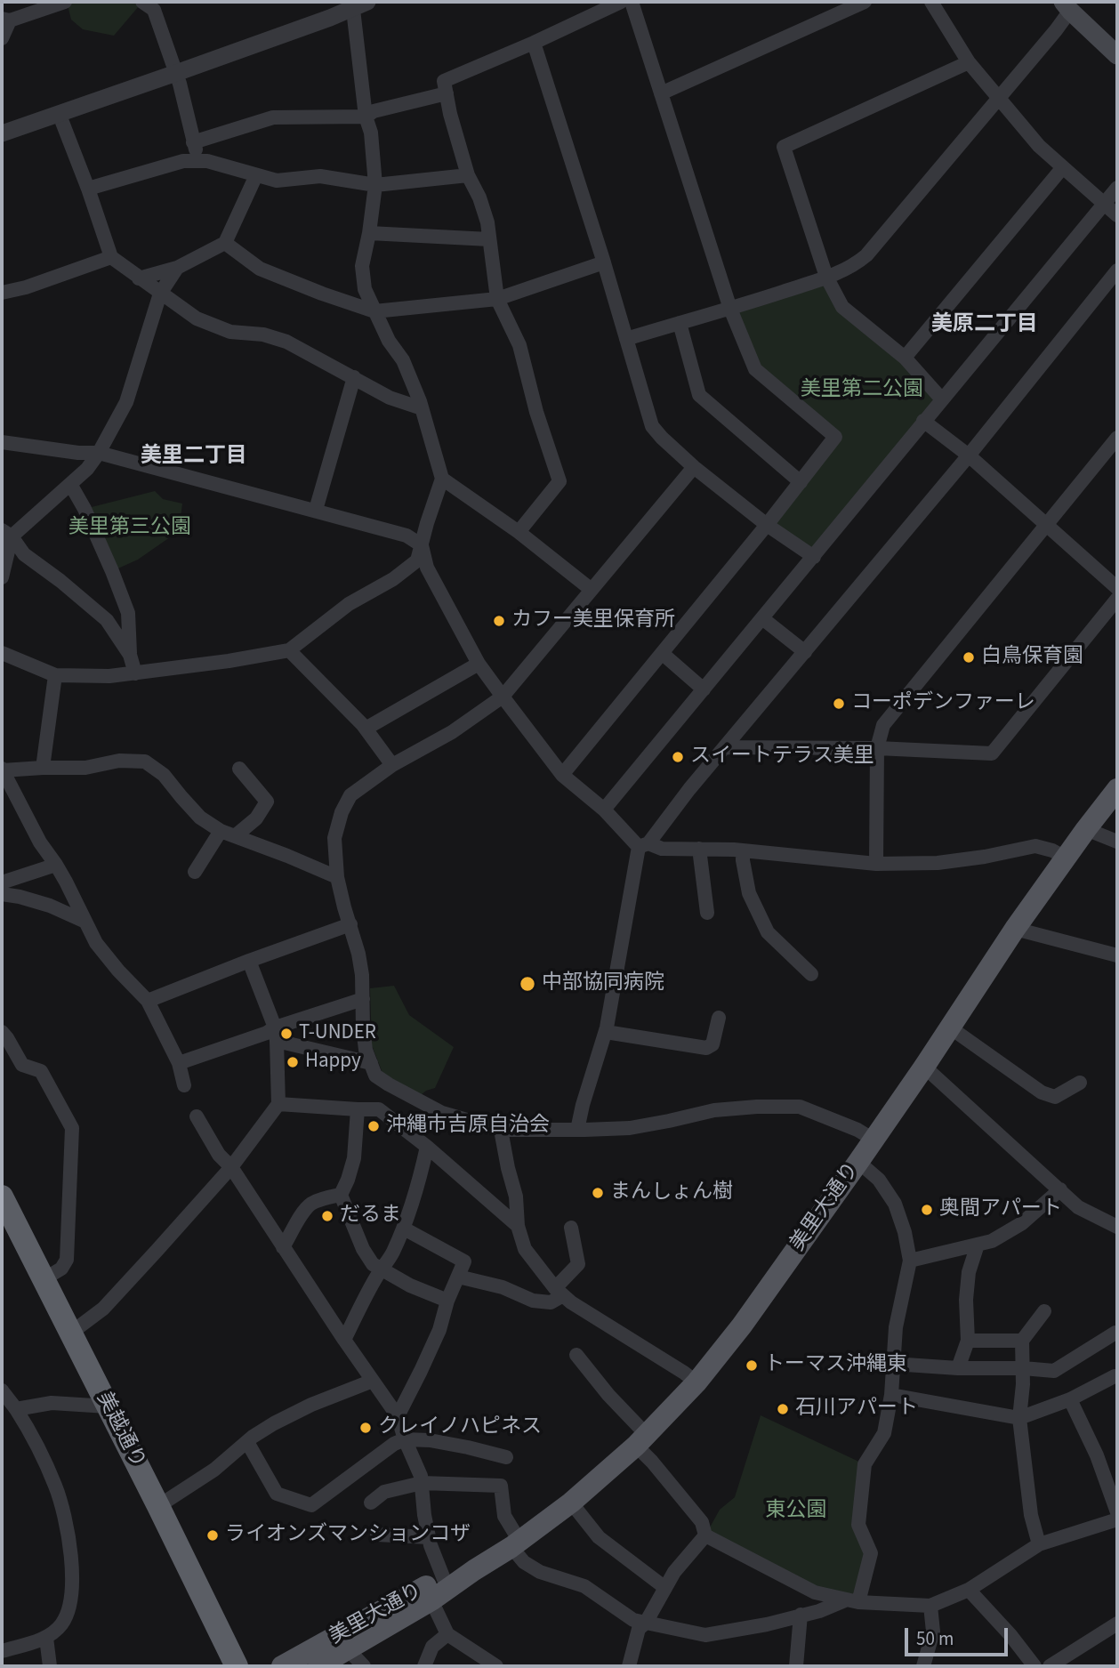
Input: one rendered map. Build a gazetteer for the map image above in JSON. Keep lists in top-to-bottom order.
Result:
{
  "streets": {
    "highway": ["美越通り"],
    "main road": ["美里大通り"]
  },
  "districts": ["美原二丁目", "美里二丁目"],
  "parks": ["美里第二公園", "美里第三公園", "東公園"],
  "places": [
    "カフー美里保育所",
    "白鳥保育園",
    "コーポデンファーレ",
    "スイートテラス美里",
    "中部協同病院",
    "T-UNDER",
    "Happy",
    "沖縄市吉原自治会",
    "まんしょん樹",
    "奥間アパート",
    "だるま",
    "トーマス沖縄東",
    "石川アパート",
    "クレイノハピネス",
    "ライオンズマンションコザ"
  ],
  "scale_bar": "50 m"
}
